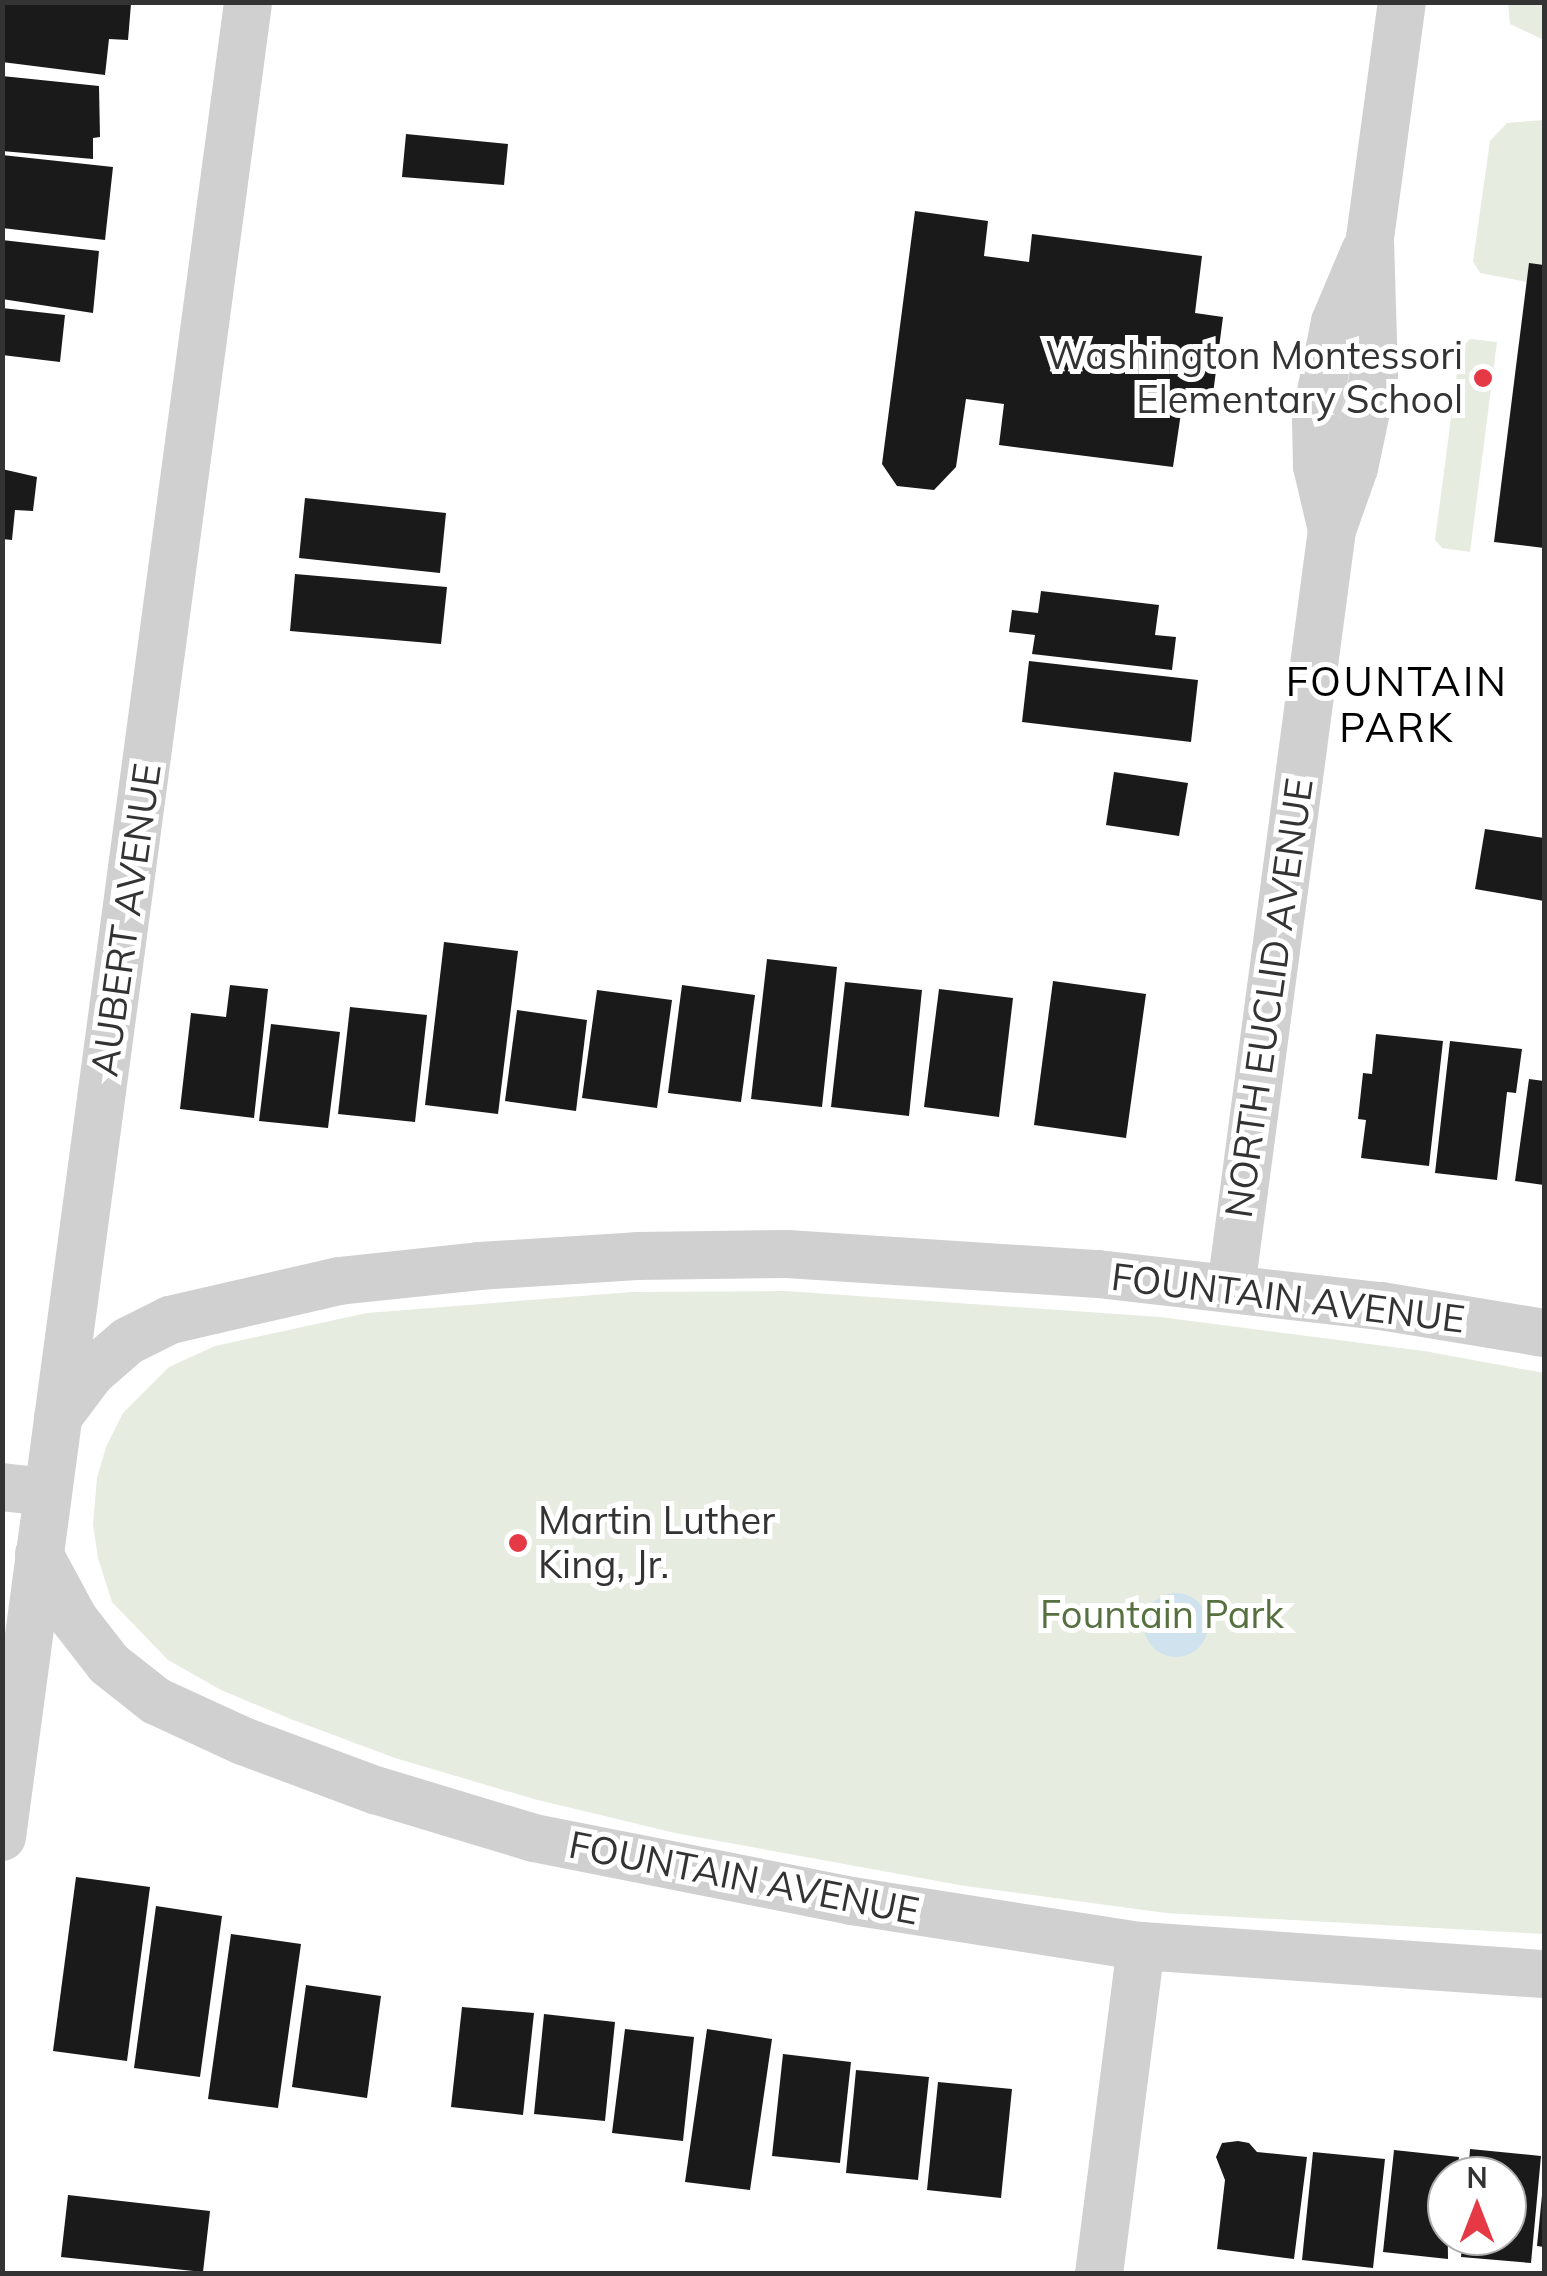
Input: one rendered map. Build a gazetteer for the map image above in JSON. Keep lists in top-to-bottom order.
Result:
{
  "streets": {
    "street": ["AUBERT AVENUE", "NORTH EUCLID AVENUE", "FOUNTAIN AVENUE"]
  },
  "crossings": [
    ["AUBERT AVENUE", "FOUNTAIN AVENUE"],
    ["NORTH EUCLID AVENUE", "FOUNTAIN AVENUE"]
  ],
  "districts": ["FOUNTAIN PARK"],
  "parks": ["Fountain Park"],
  "places": ["Washington Montessori Elementary School", "Martin Luther King, Jr."],
  "north": "top"
}
